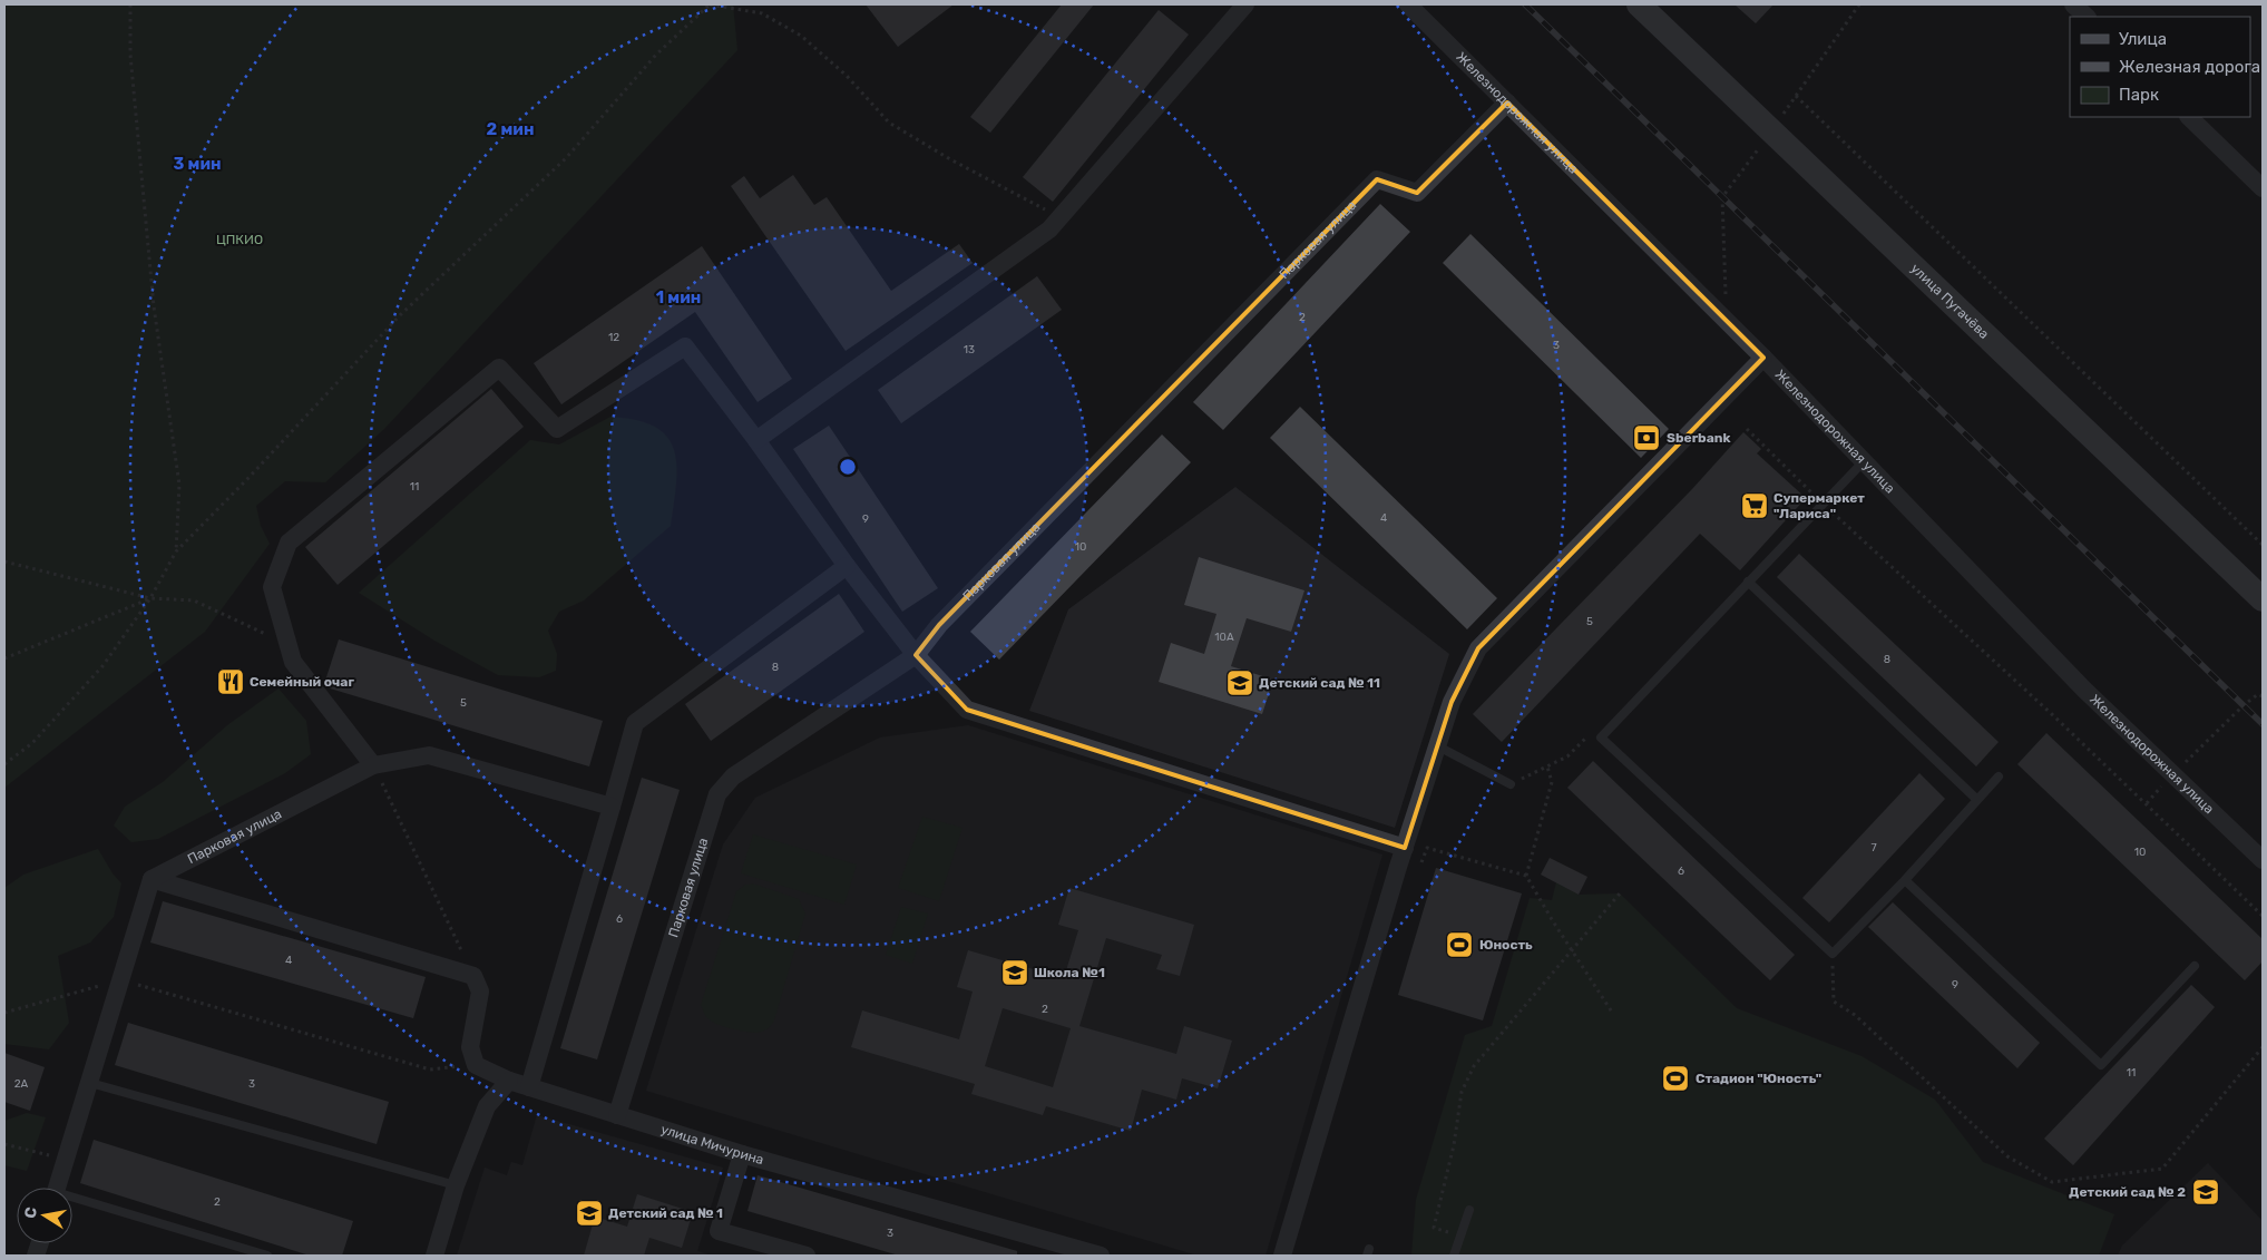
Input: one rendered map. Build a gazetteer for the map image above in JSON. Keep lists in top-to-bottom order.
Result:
{
  "streets": {
    "street": [
      "Железнодорожная улица",
      "Парковая улица",
      "улица Пугачёва",
      "улица Мичурина"
    ]
  },
  "crossings": [
    ["Железнодорожная улица", "Парковая улица"],
    ["Парковая улица", "улица Мичурина"]
  ],
  "parks": ["ЦПКИО"],
  "places": {
    "bank": ["Sberbank"],
    "supermarket": ["Супермаркет \"Лариса\""],
    "restaurant": ["Семейный очаг"],
    "school or university": [
      "Детский сад № 11",
      "Школа №1",
      "Детский сад № 2",
      "Детский сад № 1"
    ],
    "sports": ["Юность", "Стадион \"Юность\""]
  },
  "house_numbers": [
    "2",
    "12",
    "3",
    "13",
    "11",
    "4",
    "9",
    "10",
    "5",
    "10А",
    "8",
    "8",
    "5",
    "7",
    "10",
    "6",
    "6",
    "4",
    "9",
    "2",
    "11",
    "2А",
    "3",
    "2",
    "3"
  ],
  "legend": ["Улица", "Железная дорога", "Парк"],
  "north": "left",
  "rings": ["2 мин", "3 мин", "1 мин"]
}
